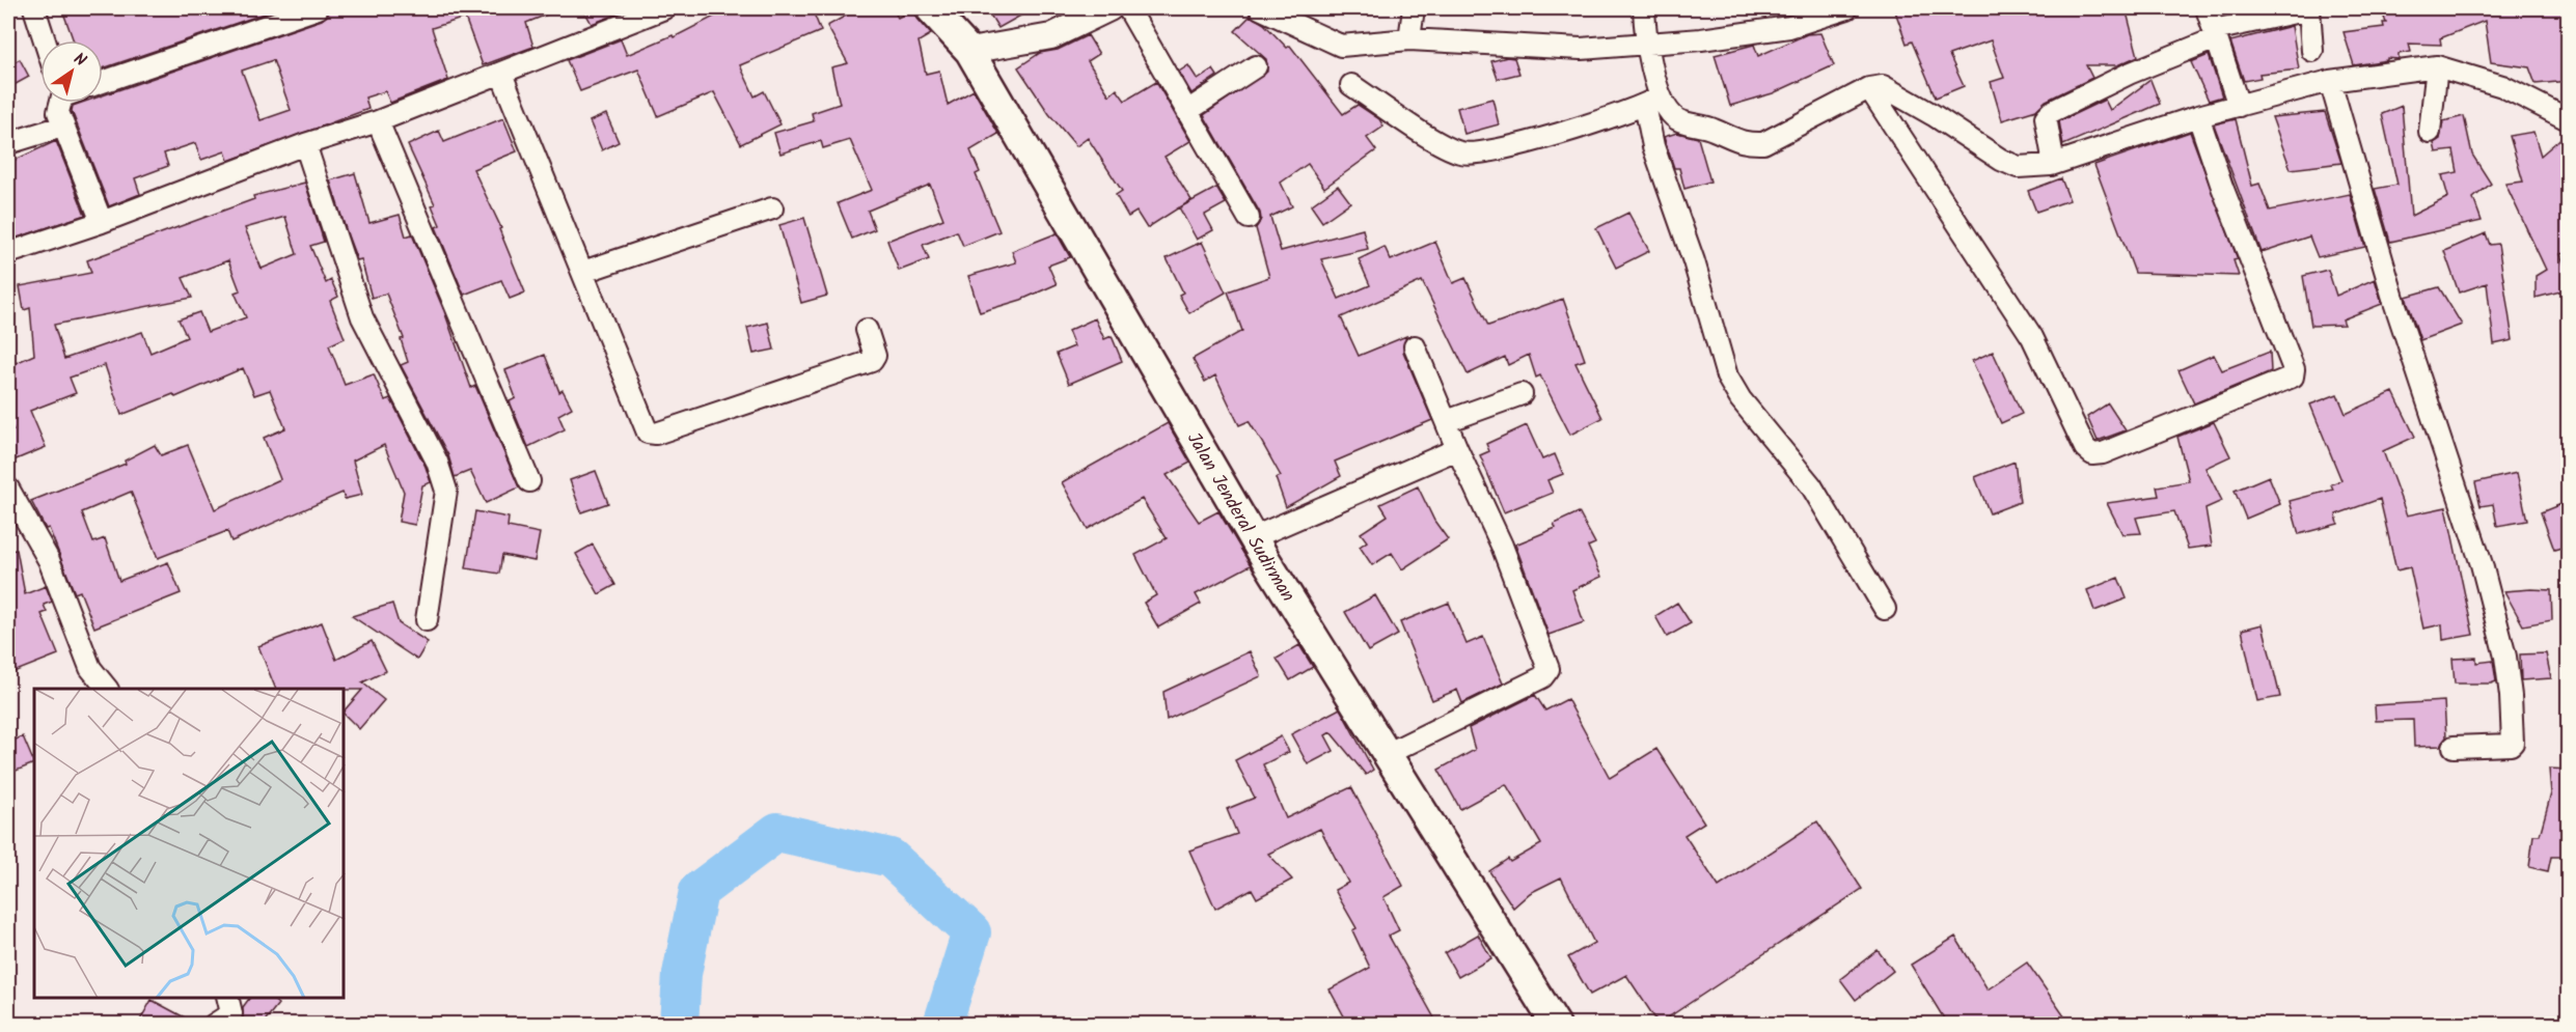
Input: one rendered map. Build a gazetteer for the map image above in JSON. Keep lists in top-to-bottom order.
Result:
{
  "streets": {
    "main road": ["Jalan Jenderal Sudirman"]
  },
  "north": "top right"
}
